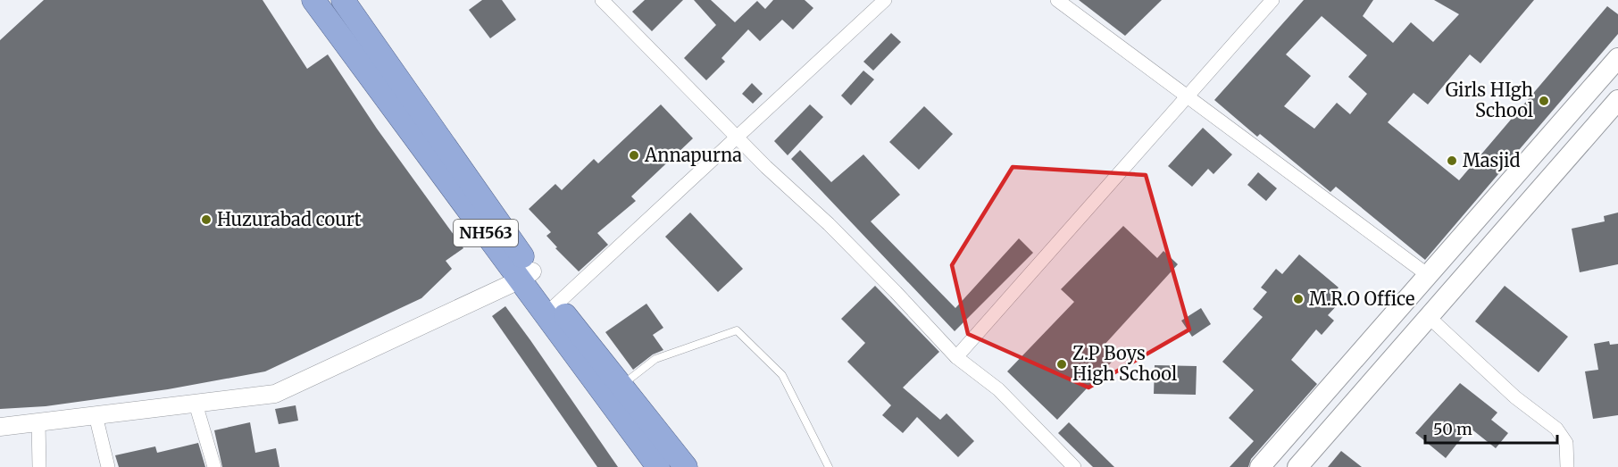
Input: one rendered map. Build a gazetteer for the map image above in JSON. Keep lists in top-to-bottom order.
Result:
{
  "streets": {
    "highway": ["NH563"]
  },
  "places": [
    "Girls HIgh School",
    "Annapurna",
    "Masjid",
    "Huzurabad court",
    "M.R.O Office",
    "Z.P Boys High School"
  ],
  "scale_bar": "50 m"
}
